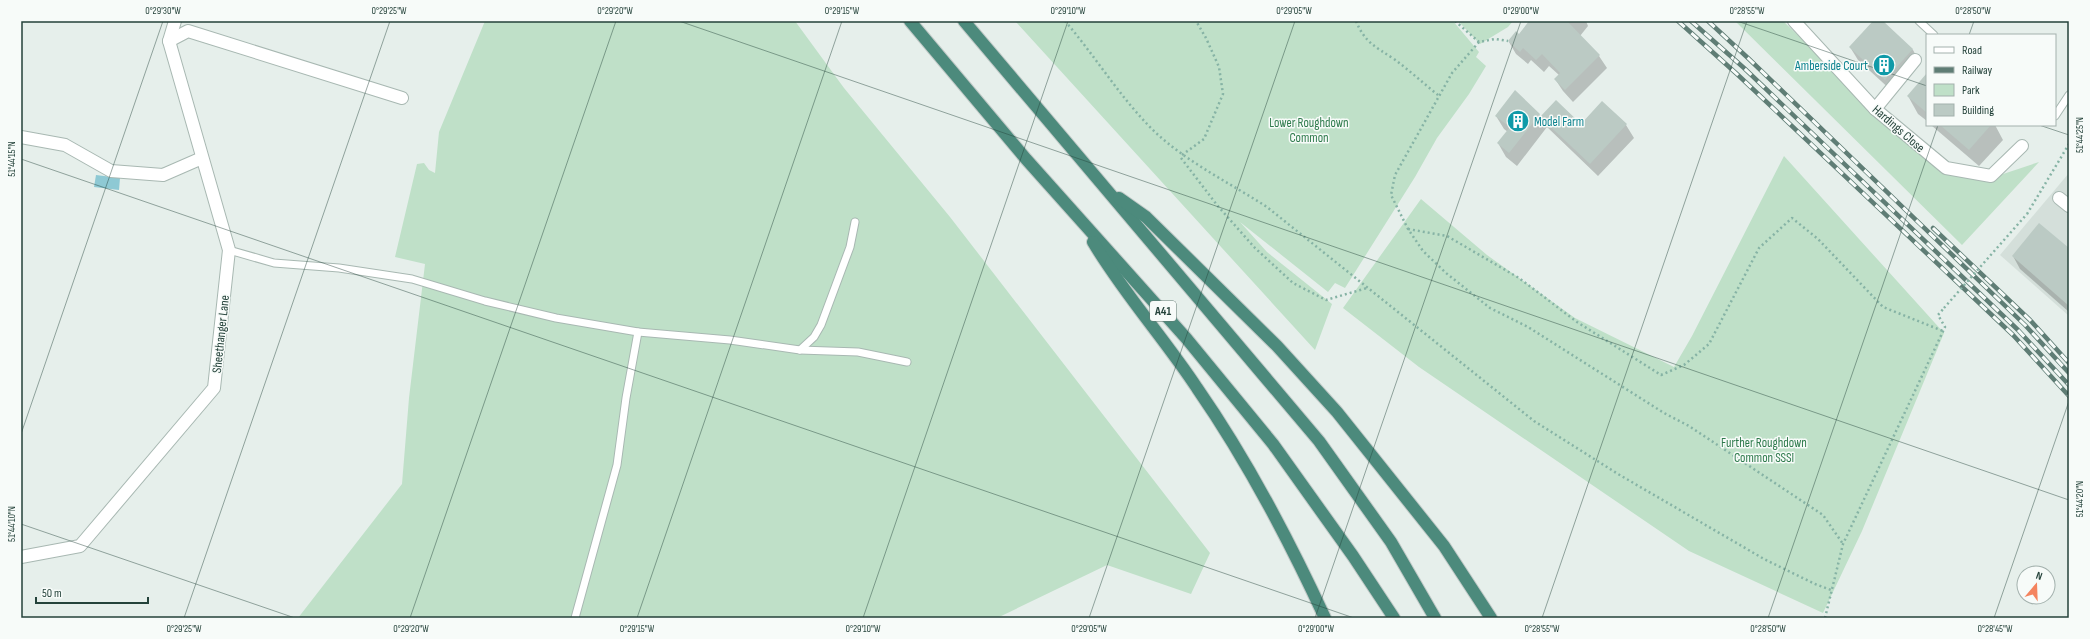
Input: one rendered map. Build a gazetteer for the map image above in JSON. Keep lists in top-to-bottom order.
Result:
{
  "streets": {
    "highway": ["A41"],
    "street": ["Hardings Close", "Sheethanger Lane"]
  },
  "parks": ["Lower Roughdown Common", "Further Roughdown Common SSSI"],
  "places": {
    "building": ["Amberside Court", "Model Farm"]
  },
  "legend": [
    "Road",
    "Railway",
    "Park",
    "Building"
  ],
  "scale_bar": "50 m",
  "north": "top",
  "coordinates": [
    "0°29'30\"W",
    "0°29'25\"W",
    "0°29'20\"W",
    "0°29'15\"W",
    "0°29'10\"W",
    "0°29'05\"W",
    "0°29'00\"W",
    "0°28'55\"W",
    "0°28'50\"W",
    "51°44'25\"N",
    "51°44'15\"N",
    "51°44'20\"N",
    "51°44'10\"N",
    "0°28'45\"W"
  ]
}
